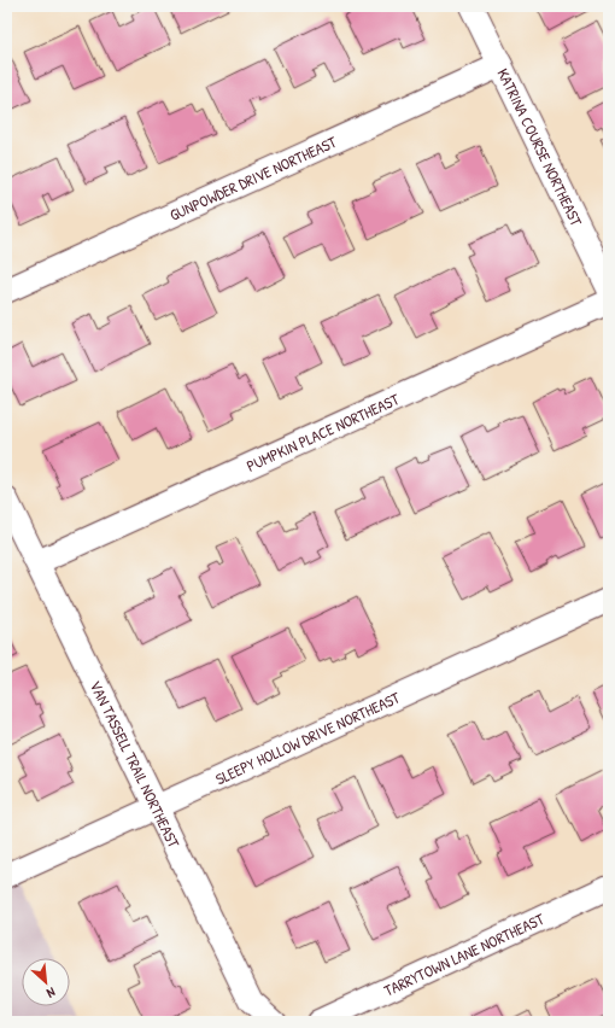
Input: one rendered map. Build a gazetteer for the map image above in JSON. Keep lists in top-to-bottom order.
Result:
{
  "streets": {
    "street": [
      "KATRINA COURSE NORTHEAST",
      "GUNPOWDER DRIVE NORTHEAST",
      "PUMPKIN PLACE NORTHEAST",
      "SLEEPY HOLLOW DRIVE NORTHEAST",
      "VAN TASSELL TRAIL NORTHEAST",
      "TARRYTOWN LANE NORTHEAST"
    ]
  },
  "crossings": [
    ["KATRINA COURSE NORTHEAST", "GUNPOWDER DRIVE NORTHEAST"],
    ["PUMPKIN PLACE NORTHEAST", "VAN TASSELL TRAIL NORTHEAST"],
    ["SLEEPY HOLLOW DRIVE NORTHEAST", "VAN TASSELL TRAIL NORTHEAST"]
  ],
  "north": "bottom right"
}
